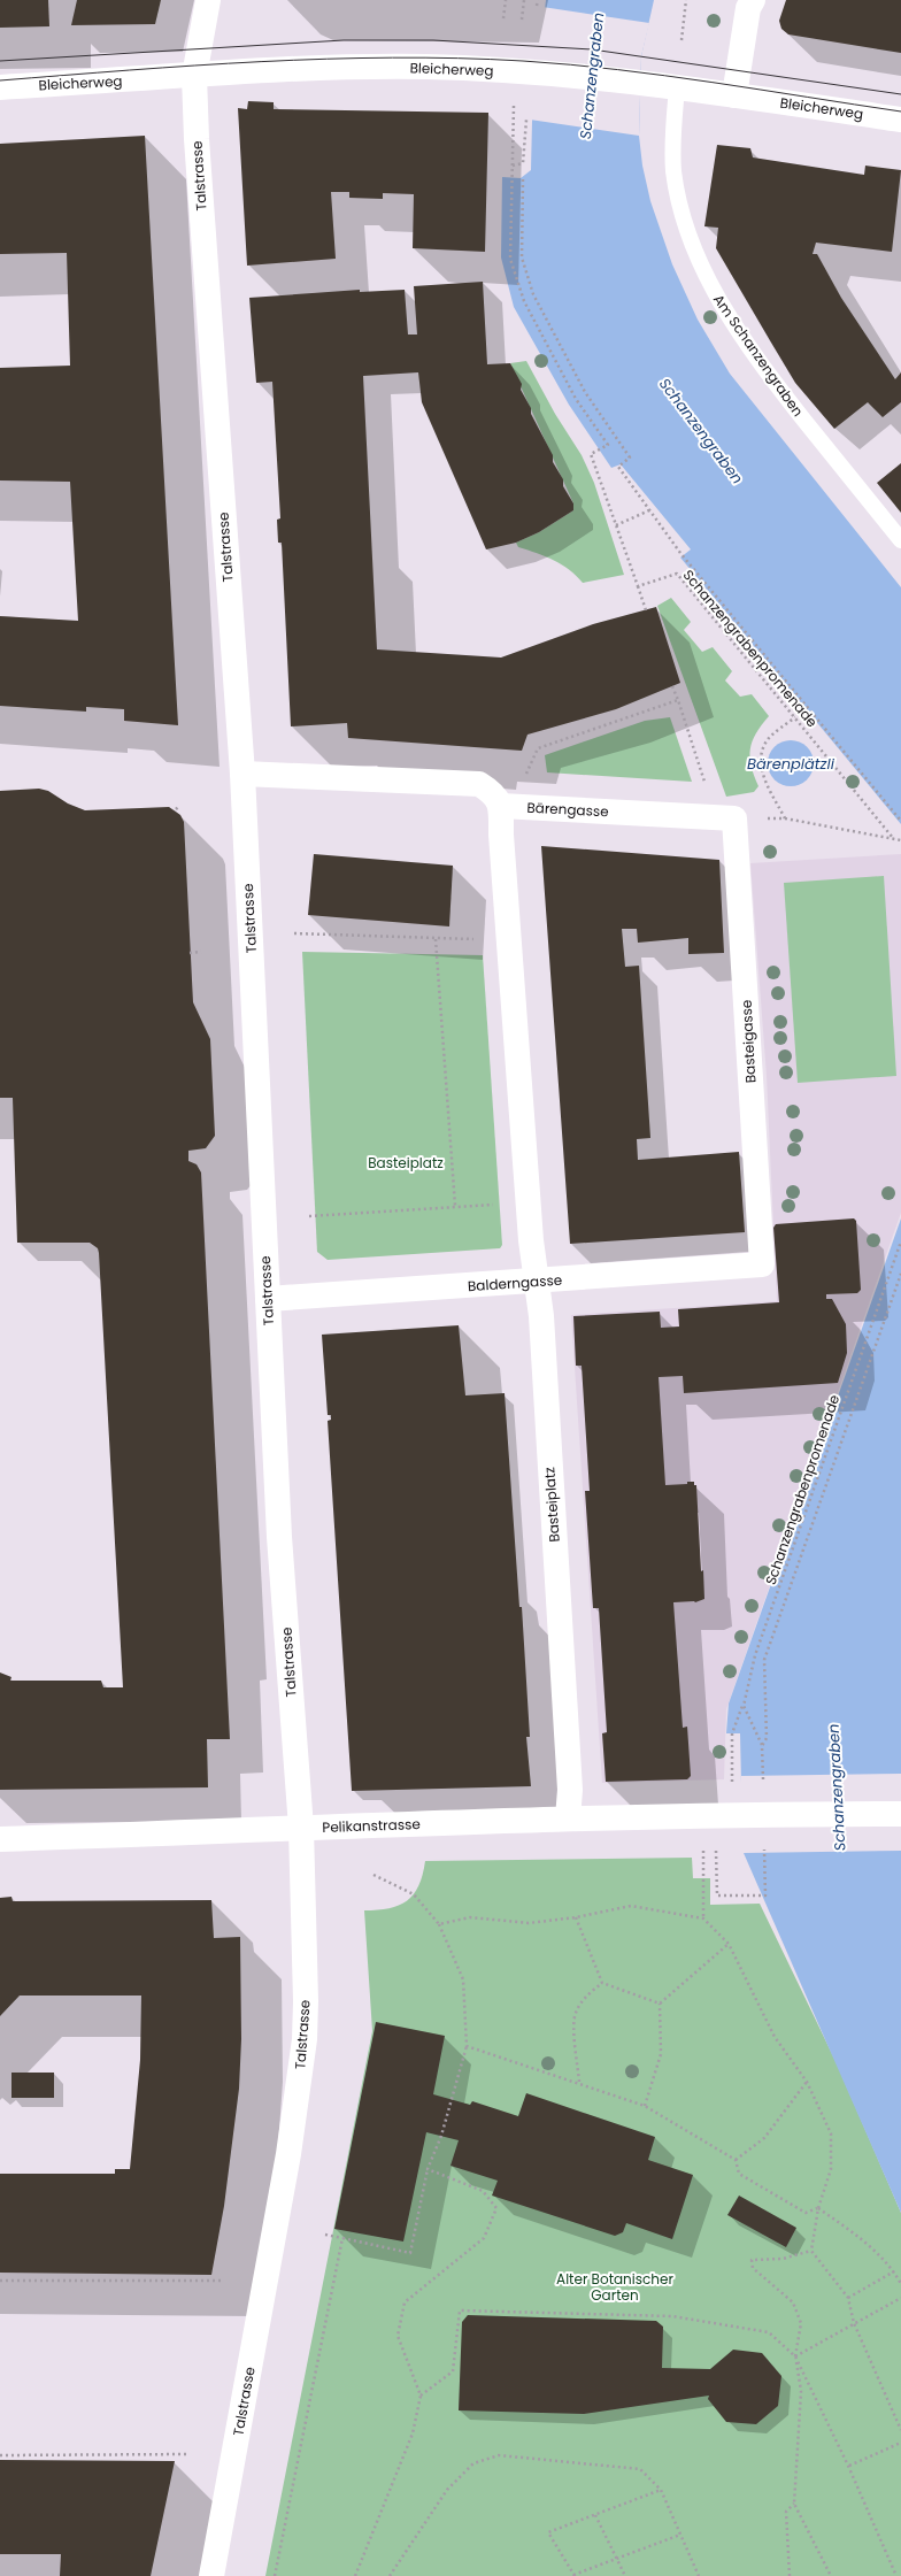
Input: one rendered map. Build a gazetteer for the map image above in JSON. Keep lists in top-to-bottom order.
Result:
{
  "streets": {
    "street": [
      "Bleicherweg",
      "Talstrasse",
      "Bärengasse",
      "Basteigasse",
      "Balderngasse",
      "Basteiplatz",
      "Pelikanstrasse"
    ],
    "lane": ["Am Schanzengraben"],
    "path": ["Schanzengrabenpromenade"]
  },
  "crossings": [
    ["Bleicherweg", "Talstrasse"],
    ["Bleicherweg", "Am Schanzengraben"],
    ["Talstrasse", "Balderngasse"],
    ["Talstrasse", "Pelikanstrasse"],
    ["Bärengasse", "Basteigasse"],
    ["Bärengasse", "Basteiplatz"],
    ["Basteigasse", "Balderngasse"],
    ["Balderngasse", "Basteiplatz"],
    ["Basteiplatz", "Pelikanstrasse"]
  ],
  "water": ["Schanzengraben", "Bärenplätzli"],
  "parks": ["Basteiplatz", "Alter Botanischer Garten"]
}
